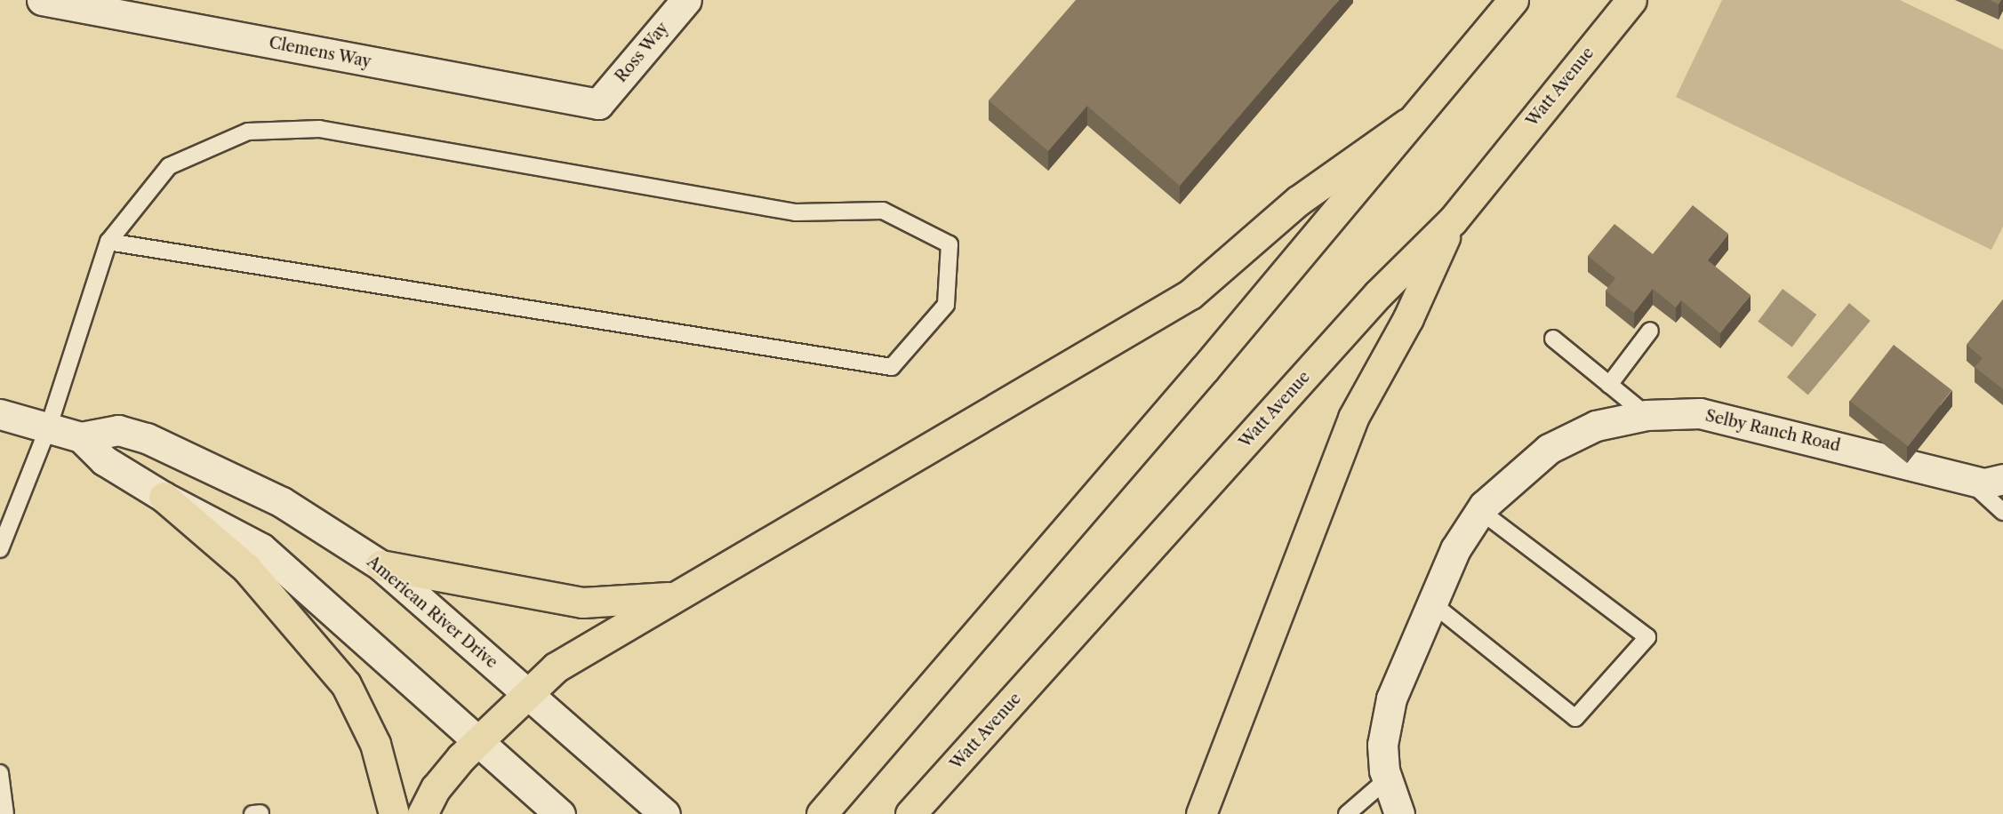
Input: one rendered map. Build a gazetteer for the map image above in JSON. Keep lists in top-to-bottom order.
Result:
{
  "streets": {
    "main road": ["Watt Avenue"],
    "street": [
      "Clemens Way",
      "Ross Way",
      "Selby Ranch Road",
      "American River Drive"
    ]
  },
  "crossings": [
    ["Clemens Way", "Ross Way"]
  ]
}
